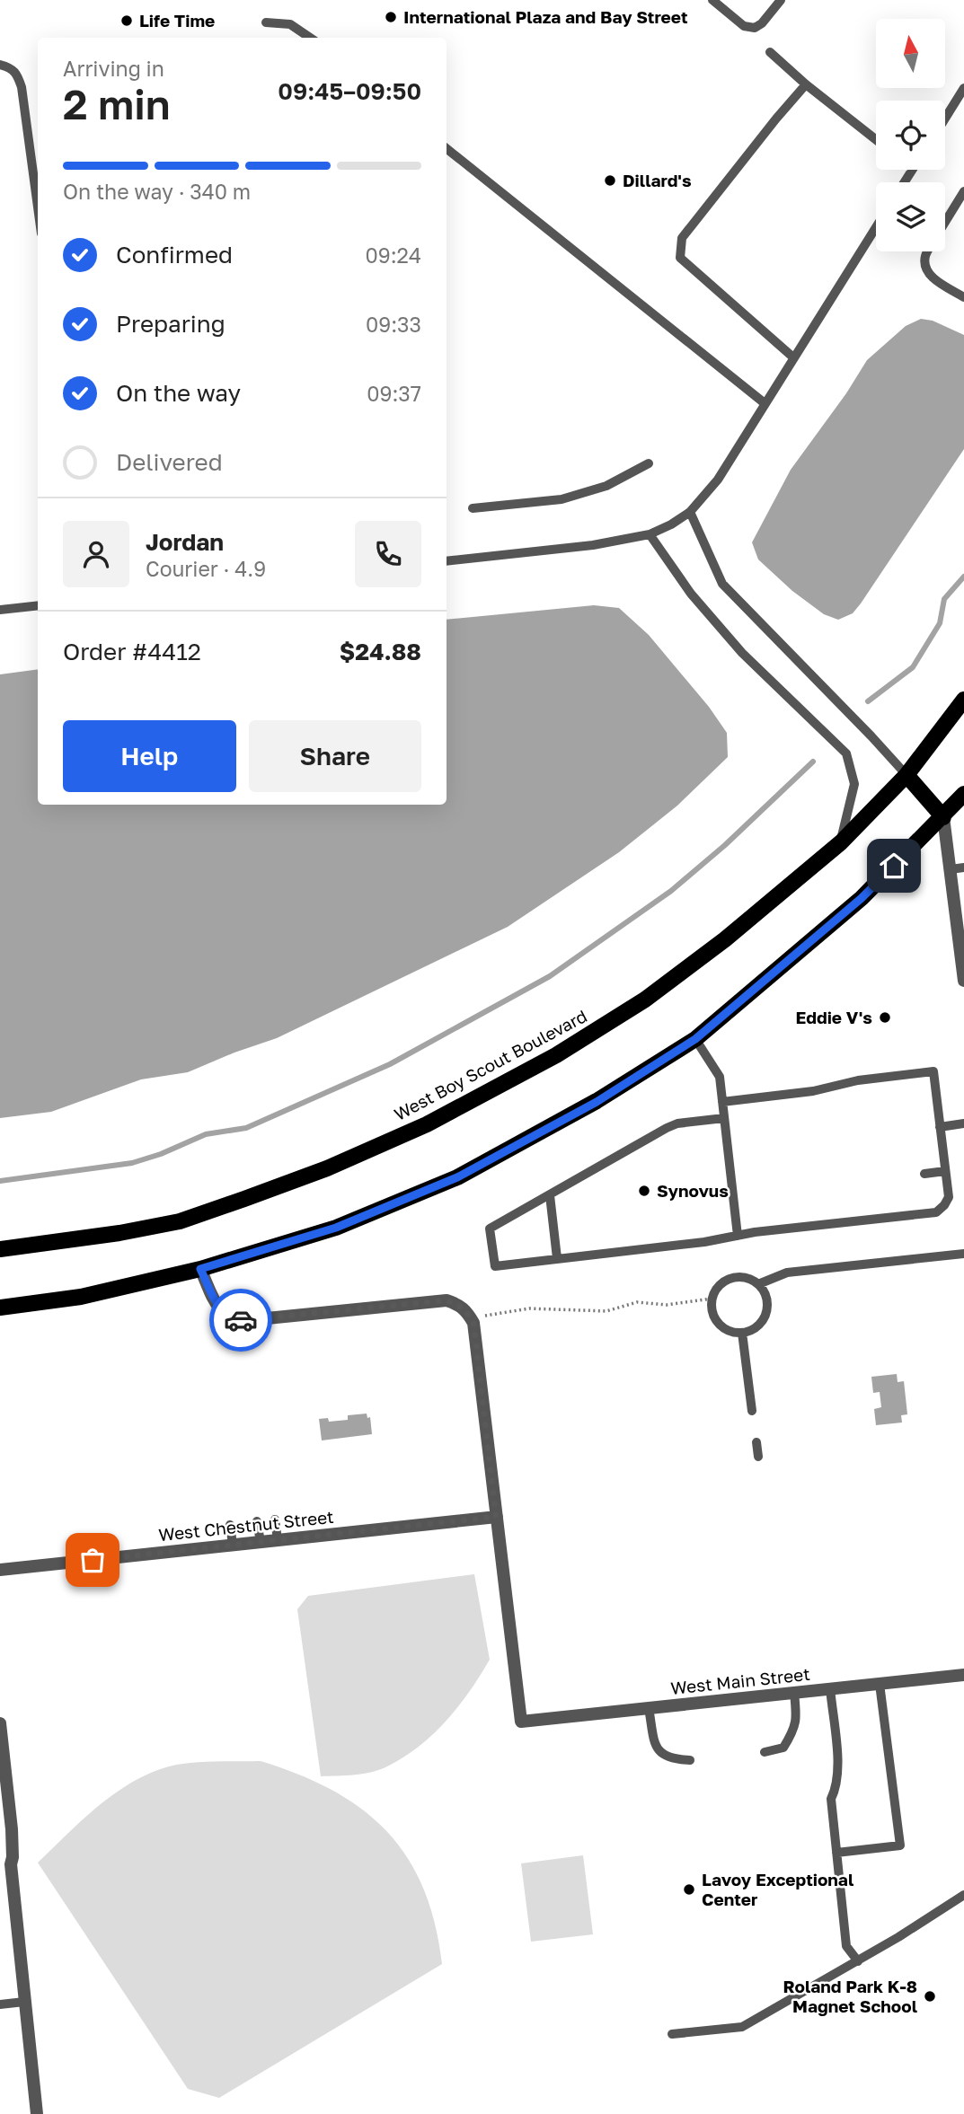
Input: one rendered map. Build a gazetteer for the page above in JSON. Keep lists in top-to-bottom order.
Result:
{
  "streets": {
    "main road": ["West Boy Scout Boulevard"],
    "street": ["West Chestnut Street", "West Main Street"]
  },
  "crossings": [
    ["West Chestnut Street", "West Main Street"]
  ],
  "places": [
    "International Plaza and Bay Street",
    "Life Time",
    "Dillard's",
    "Eddie V's",
    "Synovus",
    "Lavoy Exceptional Center",
    "Roland Park K-8 Magnet School"
  ],
  "north": "top",
  "page": {
    "heading": ["2 min", "Arriving in", "09:45–09:50"],
    "panel": [
      "Jordan",
      "Courier · 4.9",
      "Order #4412",
      "$24.88"
    ],
    "bar": "On the way · 340 m",
    "list": [
      ["Confirmed", "09:24"],
      ["Preparing", "09:33"],
      ["On the way", "09:37"],
      "Delivered"
    ],
    "buttons": ["Help", "Share"]
  }
}
